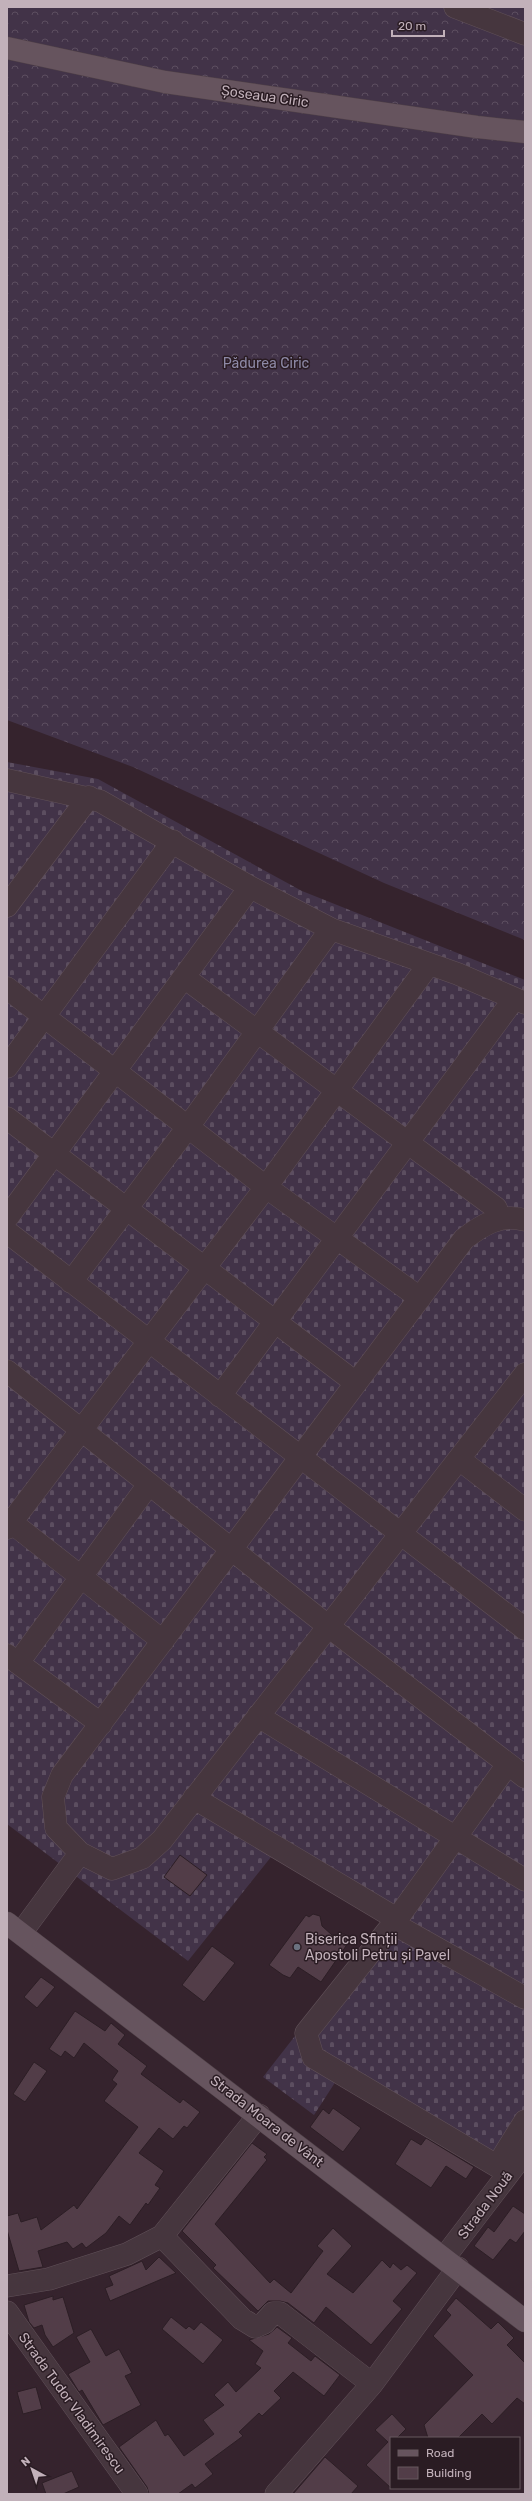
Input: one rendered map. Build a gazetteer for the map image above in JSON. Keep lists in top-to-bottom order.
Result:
{
  "streets": {
    "main road": ["Șoseaua Ciric", "Strada Moara de Vânt"],
    "street": ["Strada Nouă", "Strada Tudor Vladimirescu"]
  },
  "crossings": [
    ["Strada Moara de Vânt", "Strada Nouă"]
  ],
  "parks": ["Pădurea Ciric"],
  "places": ["Biserica Sfinții Apostoli Petru și Pavel"],
  "legend": ["Road", "Building"],
  "scale_bar": "20 m",
  "north": "top left"
}
